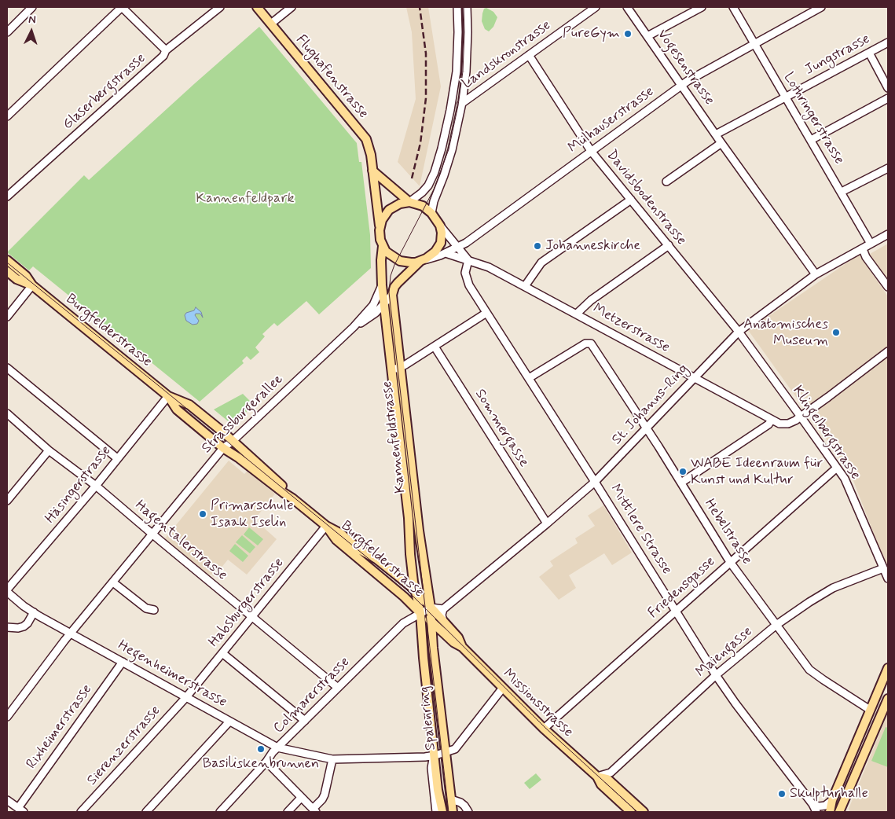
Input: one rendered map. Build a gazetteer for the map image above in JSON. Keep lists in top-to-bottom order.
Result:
{
  "streets": {
    "main road": [
      "Flughafenstrasse",
      "Burgfelderstrasse",
      "Kannenfeldstrasse",
      "Missionsstrasse",
      "Spalenring"
    ],
    "street": [
      "Landskronstrasse",
      "Jungstrasse",
      "Vogesenstrasse",
      "Glaserbergstrasse",
      "Lothringerstrasse",
      "Mülhauserstrasse",
      "Davidsbodenstrasse",
      "Metzerstrasse",
      "St. Johanns-Ring",
      "Strassburgerallee",
      "Sommergasse",
      "Klingelbergstrasse",
      "Häsingerstrasse",
      "Mittlere Strasse",
      "Hebelstrasse",
      "Hagentalerstrasse",
      "Friedensgasse",
      "Habsburgerstrasse",
      "Maiengasse",
      "Hegenheimerstrasse",
      "Colmarerstrasse",
      "Rixheimerstrasse",
      "Sierenzerstrasse"
    ]
  },
  "crossings": [
    ["Landskronstrasse", "Davidsbodenstrasse"],
    ["Jungstrasse", "Vogesenstrasse"],
    ["Jungstrasse", "Lothringerstrasse"],
    ["Vogesenstrasse", "Mülhauserstrasse"],
    ["Vogesenstrasse", "St. Johanns-Ring"],
    ["Flughafenstrasse", "Mülhauserstrasse"],
    ["Flughafenstrasse", "Kannenfeldstrasse"],
    ["Lothringerstrasse", "Mülhauserstrasse"],
    ["Lothringerstrasse", "St. Johanns-Ring"],
    ["Mülhauserstrasse", "Davidsbodenstrasse"],
    ["Mülhauserstrasse", "Metzerstrasse"],
    ["Mülhauserstrasse", "Kannenfeldstrasse"],
    ["Davidsbodenstrasse", "St. Johanns-Ring"],
    ["Davidsbodenstrasse", "Klingelbergstrasse"],
    ["Metzerstrasse", "St. Johanns-Ring"],
    ["Metzerstrasse", "Klingelbergstrasse"],
    ["Metzerstrasse", "Mittlere Strasse"],
    ["Burgfelderstrasse", "Strassburgerallee"],
    ["Burgfelderstrasse", "Kannenfeldstrasse"],
    ["Burgfelderstrasse", "Häsingerstrasse"],
    ["Burgfelderstrasse", "Habsburgerstrasse"],
    ["Burgfelderstrasse", "Colmarerstrasse"],
    ["Burgfelderstrasse", "Missionsstrasse"],
    ["Burgfelderstrasse", "Spalenring"],
    ["St. Johanns-Ring", "Sommergasse"],
    ["St. Johanns-Ring", "Klingelbergstrasse"],
    ["St. Johanns-Ring", "Mittlere Strasse"],
    ["St. Johanns-Ring", "Hebelstrasse"],
    ["Strassburgerallee", "Kannenfeldstrasse"],
    ["Strassburgerallee", "Hagentalerstrasse"],
    ["Strassburgerallee", "Hegenheimerstrasse"],
    ["Klingelbergstrasse", "Friedensgasse"],
    ["Klingelbergstrasse", "Maiengasse"],
    ["Kannenfeldstrasse", "Colmarerstrasse"],
    ["Kannenfeldstrasse", "Missionsstrasse"],
    ["Kannenfeldstrasse", "Spalenring"],
    ["Häsingerstrasse", "Hagentalerstrasse"],
    ["Häsingerstrasse", "Hegenheimerstrasse"],
    ["Mittlere Strasse", "Hebelstrasse"],
    ["Mittlere Strasse", "Friedensgasse"],
    ["Mittlere Strasse", "Maiengasse"],
    ["Hebelstrasse", "Friedensgasse"],
    ["Hebelstrasse", "Maiengasse"],
    ["Hagentalerstrasse", "Habsburgerstrasse"],
    ["Hagentalerstrasse", "Colmarerstrasse"],
    ["Friedensgasse", "Missionsstrasse"],
    ["Habsburgerstrasse", "Hegenheimerstrasse"],
    ["Habsburgerstrasse", "Sierenzerstrasse"],
    ["Maiengasse", "Missionsstrasse"],
    ["Hegenheimerstrasse", "Colmarerstrasse"],
    ["Hegenheimerstrasse", "Missionsstrasse"],
    ["Hegenheimerstrasse", "Spalenring"],
    ["Hegenheimerstrasse", "Rixheimerstrasse"],
    ["Hegenheimerstrasse", "Sierenzerstrasse"],
    ["Colmarerstrasse", "Missionsstrasse"],
    ["Colmarerstrasse", "Spalenring"],
    ["Missionsstrasse", "Spalenring"]
  ],
  "parks": ["Kannenfeldpark"],
  "places": [
    "PureGym",
    "Johanneskirche",
    "Anatomisches Museum",
    "WABE Ideenraum für Kunst und Kultur",
    "Primarschule Isaak Iselin",
    "Basiliskenbrunnen",
    "Skulpturhalle"
  ],
  "north": "top"
}
